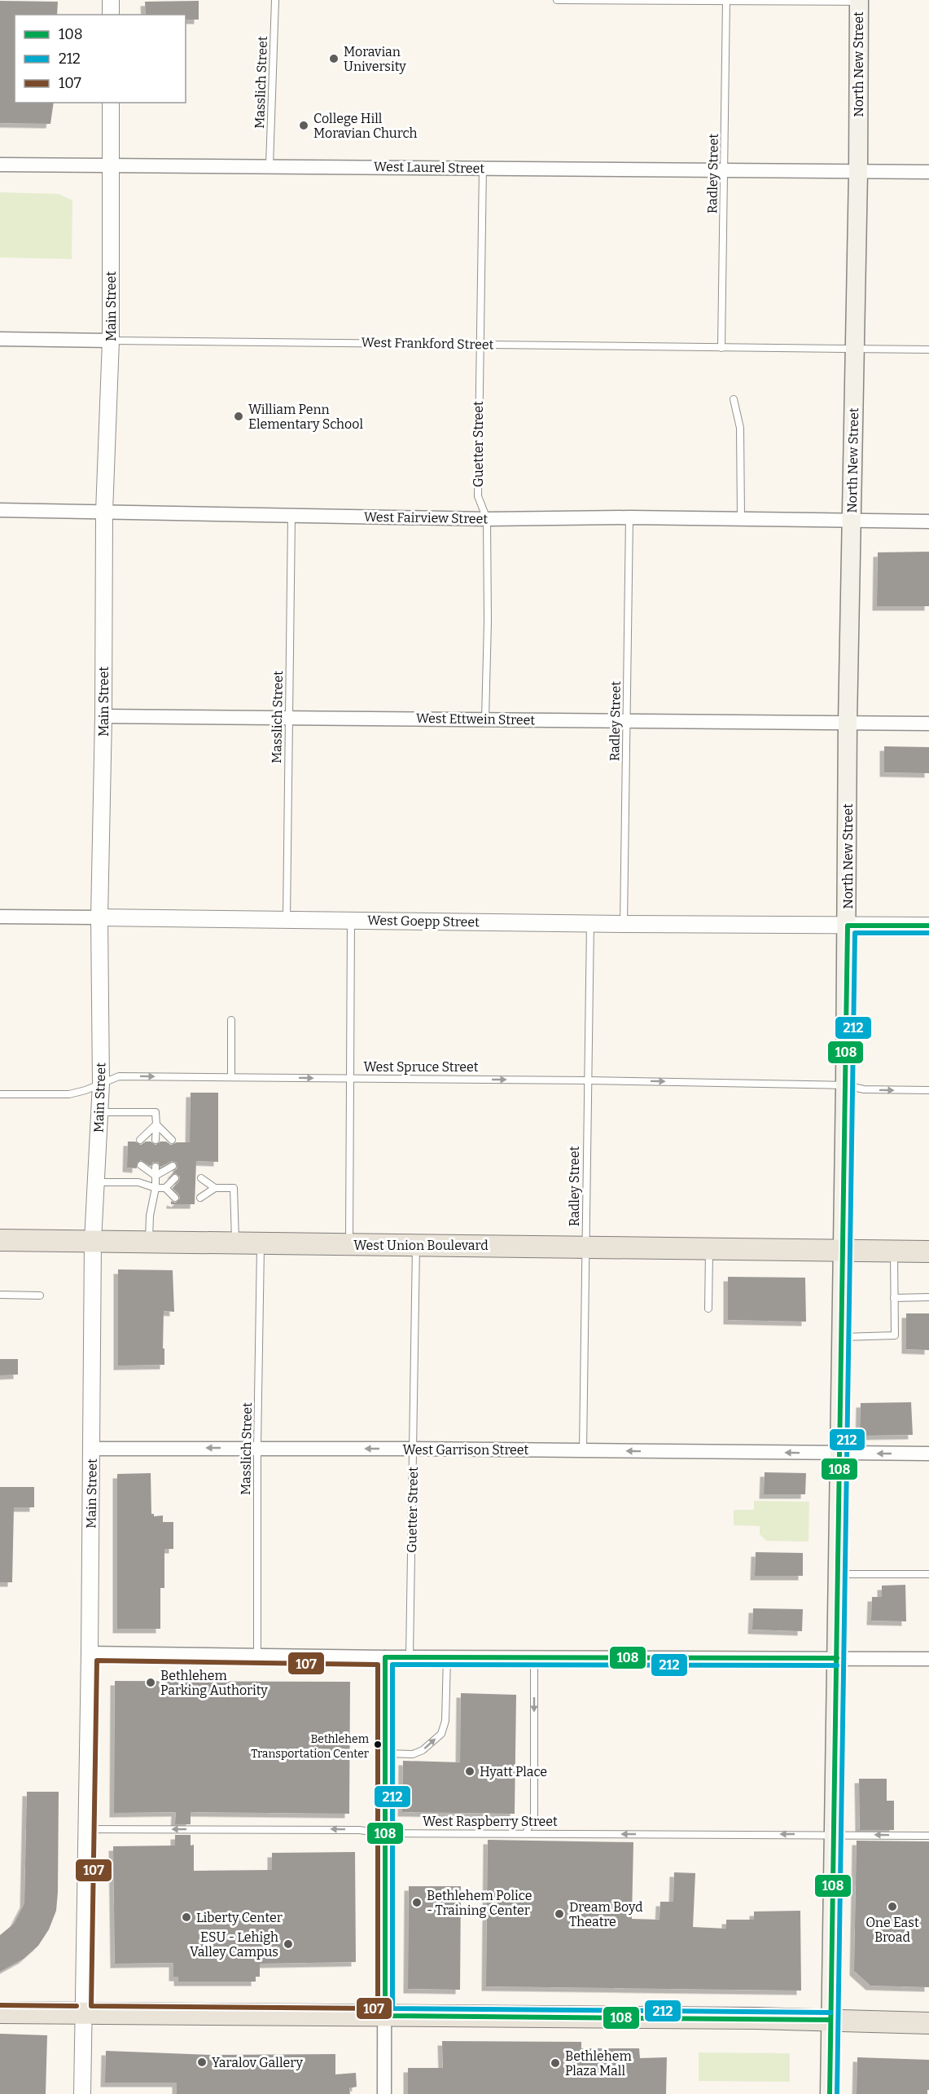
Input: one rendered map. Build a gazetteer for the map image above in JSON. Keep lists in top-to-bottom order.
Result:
{
  "streets": {
    "main road": ["North New Street", "West Union Boulevard"],
    "street": [
      "West Laurel Street",
      "Main Street",
      "West Frankford Street",
      "West Fairview Street",
      "West Ettwein Street",
      "West Goepp Street",
      "West Garrison Street"
    ],
    "lane": [
      "Masslich Street",
      "Radley Street",
      "Guetter Street",
      "West Spruce Street",
      "West Raspberry Street"
    ]
  },
  "crossings": [
    ["North New Street", "West Laurel Street"],
    ["North New Street", "West Frankford Street"],
    ["North New Street", "West Fairview Street"],
    ["North New Street", "West Ettwein Street"],
    ["North New Street", "West Goepp Street"],
    ["North New Street", "West Spruce Street"],
    ["North New Street", "West Union Boulevard"],
    ["North New Street", "West Garrison Street"],
    ["North New Street", "West Raspberry Street"],
    ["Masslich Street", "West Laurel Street"],
    ["Masslich Street", "West Fairview Street"],
    ["Masslich Street", "West Ettwein Street"],
    ["Masslich Street", "West Goepp Street"],
    ["Masslich Street", "West Union Boulevard"],
    ["Masslich Street", "West Garrison Street"],
    ["West Laurel Street", "Radley Street"],
    ["West Laurel Street", "Main Street"],
    ["West Laurel Street", "Guetter Street"],
    ["Radley Street", "West Frankford Street"],
    ["Radley Street", "West Fairview Street"],
    ["Radley Street", "West Ettwein Street"],
    ["Radley Street", "West Goepp Street"],
    ["Radley Street", "West Spruce Street"],
    ["Radley Street", "West Union Boulevard"],
    ["Radley Street", "West Garrison Street"],
    ["Main Street", "West Frankford Street"],
    ["Main Street", "West Fairview Street"],
    ["Main Street", "West Ettwein Street"],
    ["Main Street", "West Goepp Street"],
    ["Main Street", "West Spruce Street"],
    ["Main Street", "West Union Boulevard"],
    ["Main Street", "West Garrison Street"],
    ["Main Street", "West Raspberry Street"],
    ["West Frankford Street", "Guetter Street"],
    ["Guetter Street", "West Fairview Street"],
    ["Guetter Street", "West Ettwein Street"],
    ["Guetter Street", "West Union Boulevard"],
    ["Guetter Street", "West Garrison Street"]
  ],
  "one_way": ["West Spruce Street", "West Garrison Street", "West Raspberry Street"],
  "places": [
    "Moravian University",
    "College Hill Moravian Church",
    "William Penn Elementary School",
    "Bethlehem Parking Authority",
    "Bethlehem Transportation Center",
    "Hyatt Place",
    "Bethlehem Police - Training Center",
    "One East Broad",
    "Dream Boyd Theatre",
    "Liberty Center",
    "ESU - Lehigh Valley Campus",
    "Yaralov Gallery",
    "Bethlehem Plaza Mall"
  ],
  "lines": ["transit line 108", "transit line 212", "transit line 107"],
  "legend": ["108", "212", "107"]
}
